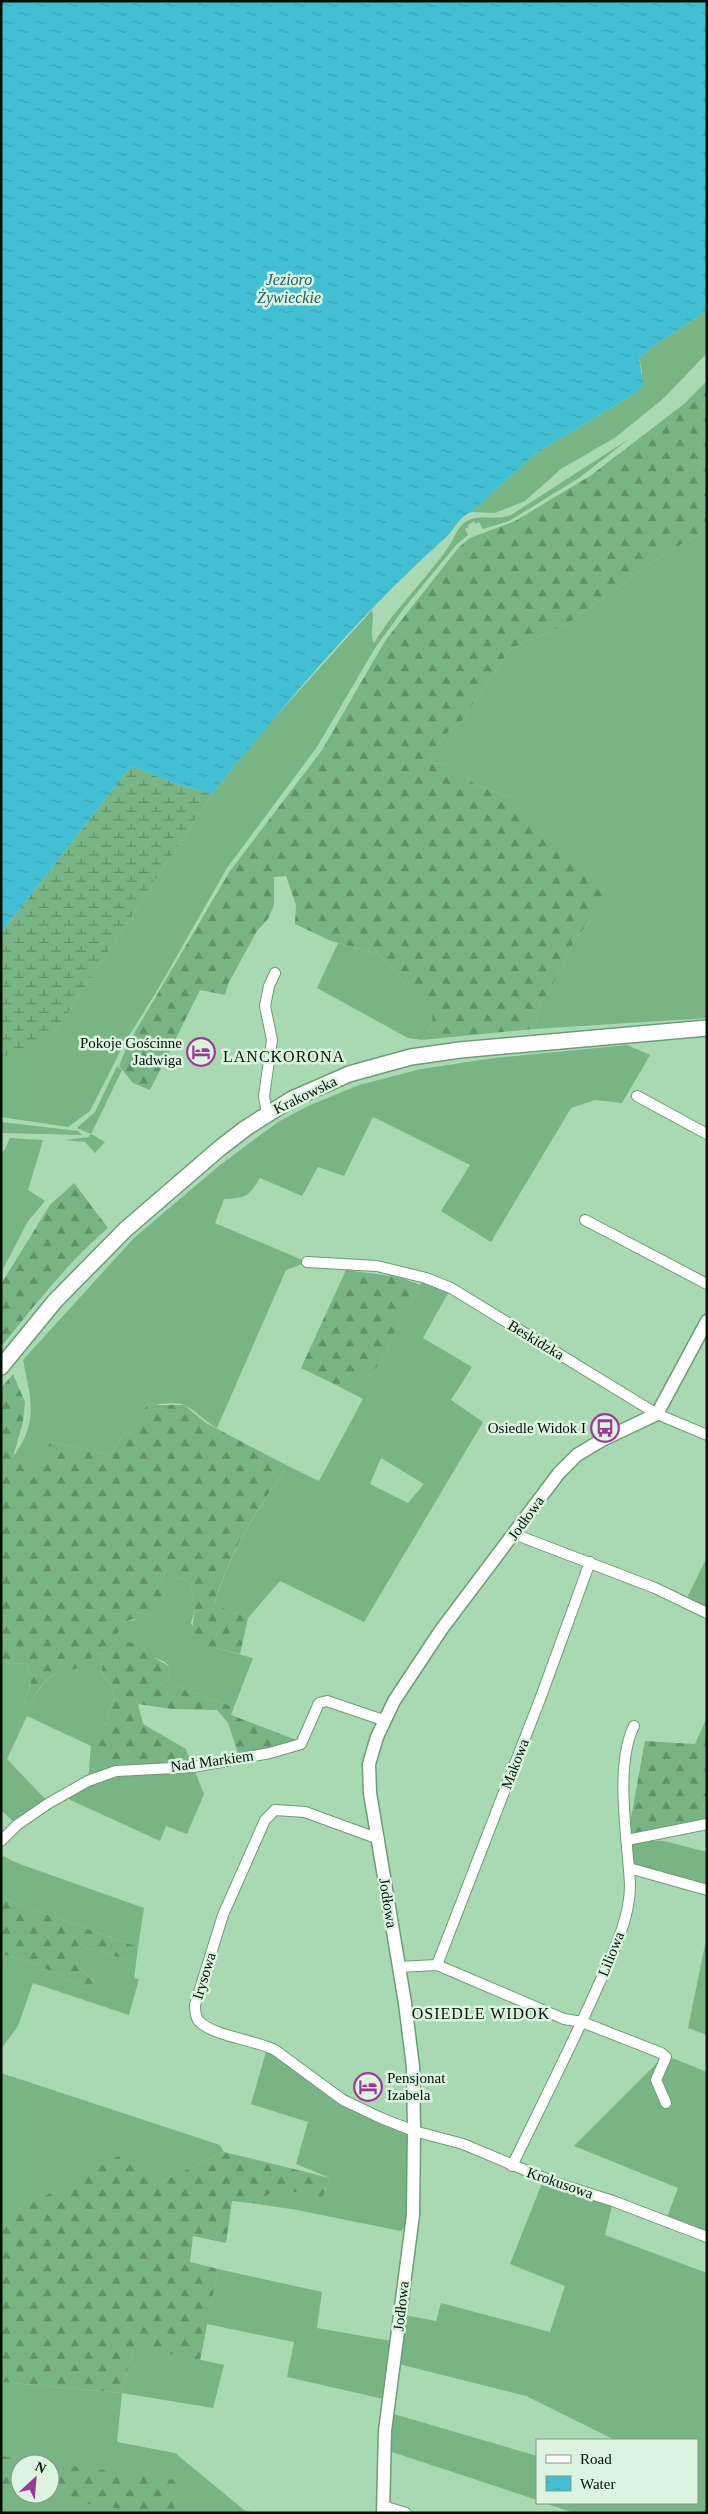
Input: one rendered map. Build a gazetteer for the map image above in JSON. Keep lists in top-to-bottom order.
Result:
{
  "streets": {
    "main road": ["Krakowska"],
    "street": [
      "Beskidzka",
      "Jodłowa",
      "Nad Markiem",
      "Makowa",
      "Liliowa",
      "Irysowa",
      "Krokusowa"
    ]
  },
  "crossings": [
    ["Beskidzka", "Jodłowa"],
    ["Jodłowa", "Nad Markiem"],
    ["Jodłowa", "Irysowa"],
    ["Jodłowa", "Krokusowa"],
    ["Liliowa", "Krokusowa"],
    ["Irysowa", "Krokusowa"]
  ],
  "districts": ["LANCKORONA", "OSIEDLE WIDOK"],
  "water": ["Jezioro Żywieckie"],
  "places": {
    "hotel": ["Pokoje Gościnne Jadwiga", "Pensjonat Izabela"],
    "bus stop": ["Osiedle Widok I"]
  },
  "legend": ["Road", "Water"],
  "north": "top right"
}
